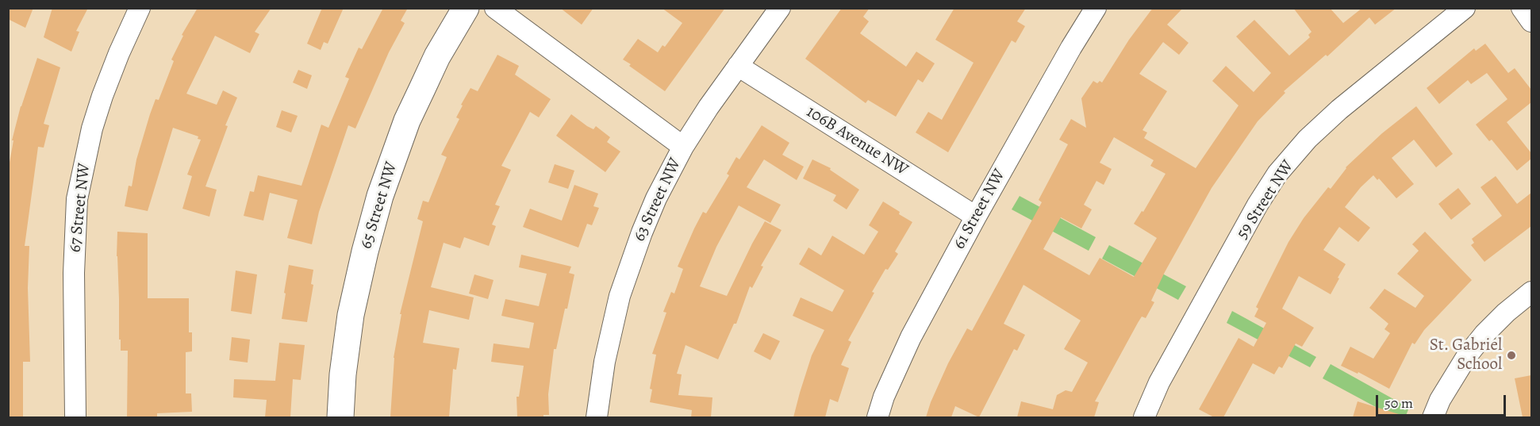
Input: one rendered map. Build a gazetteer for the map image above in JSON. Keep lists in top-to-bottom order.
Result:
{
  "streets": {
    "street": [
      "106B Avenue NW",
      "63 Street NW",
      "59 Street NW",
      "65 Street NW",
      "67 Street NW",
      "61 Street NW"
    ]
  },
  "crossings": [
    ["106B Avenue NW", "63 Street NW"],
    ["106B Avenue NW", "61 Street NW"]
  ],
  "places": ["St. Gabriel School"],
  "scale_bar": "50 m"
}
